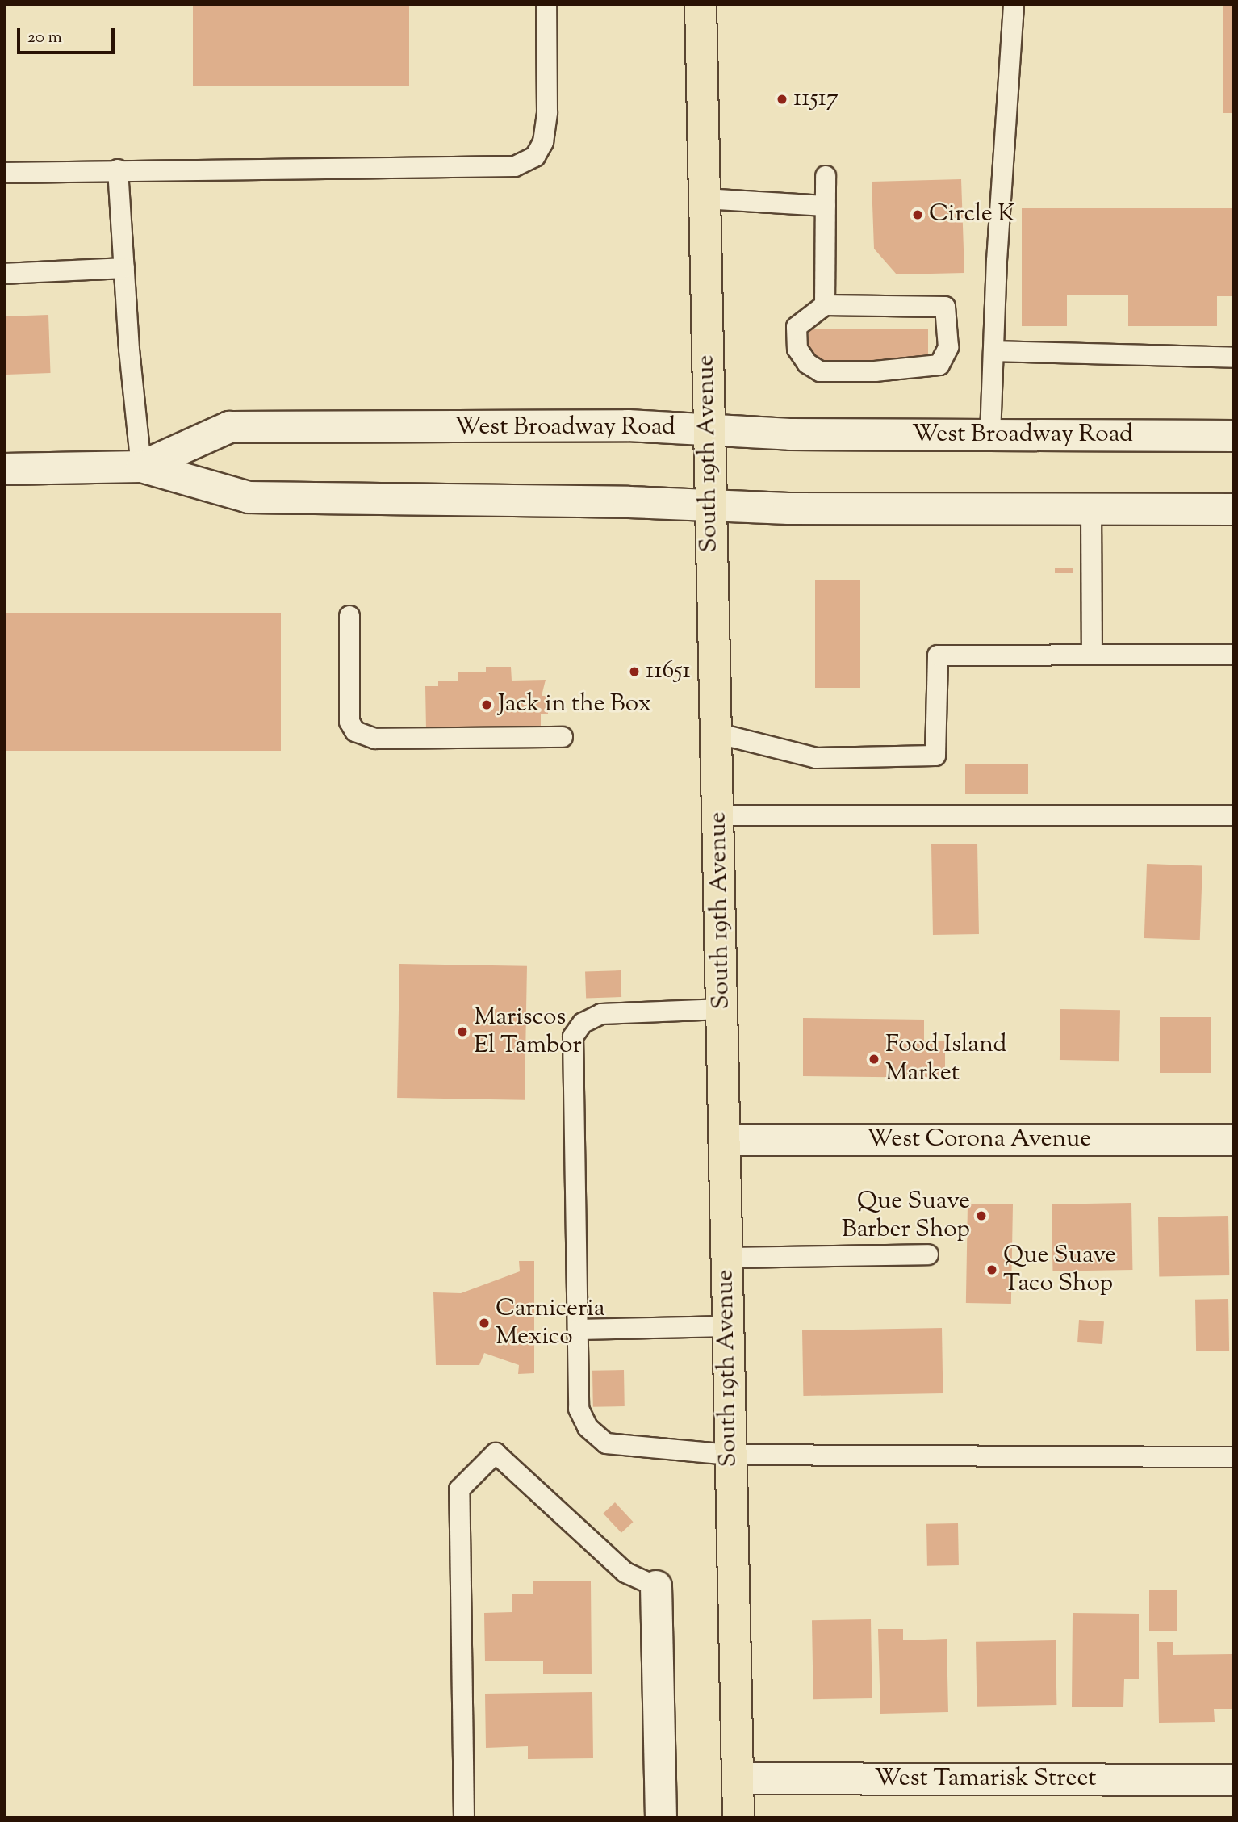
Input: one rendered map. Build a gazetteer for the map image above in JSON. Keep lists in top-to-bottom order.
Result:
{
  "streets": {
    "main road": [
      "West Broadway Road",
      "South 19th Avenue",
      "West Corona Avenue",
      "West Tamarisk Street"
    ]
  },
  "crossings": [
    ["West Broadway Road", "South 19th Avenue"],
    ["South 19th Avenue", "West Corona Avenue"],
    ["South 19th Avenue", "West Tamarisk Street"]
  ],
  "places": [
    "11517",
    "Circle K",
    "11651",
    "Jack in the Box",
    "Mariscos El Tambor",
    "Food Island Market",
    "Que Suave Barber Shop",
    "Que Suave Taco Shop",
    "Carniceria Mexico"
  ],
  "scale_bar": "20 m"
}
